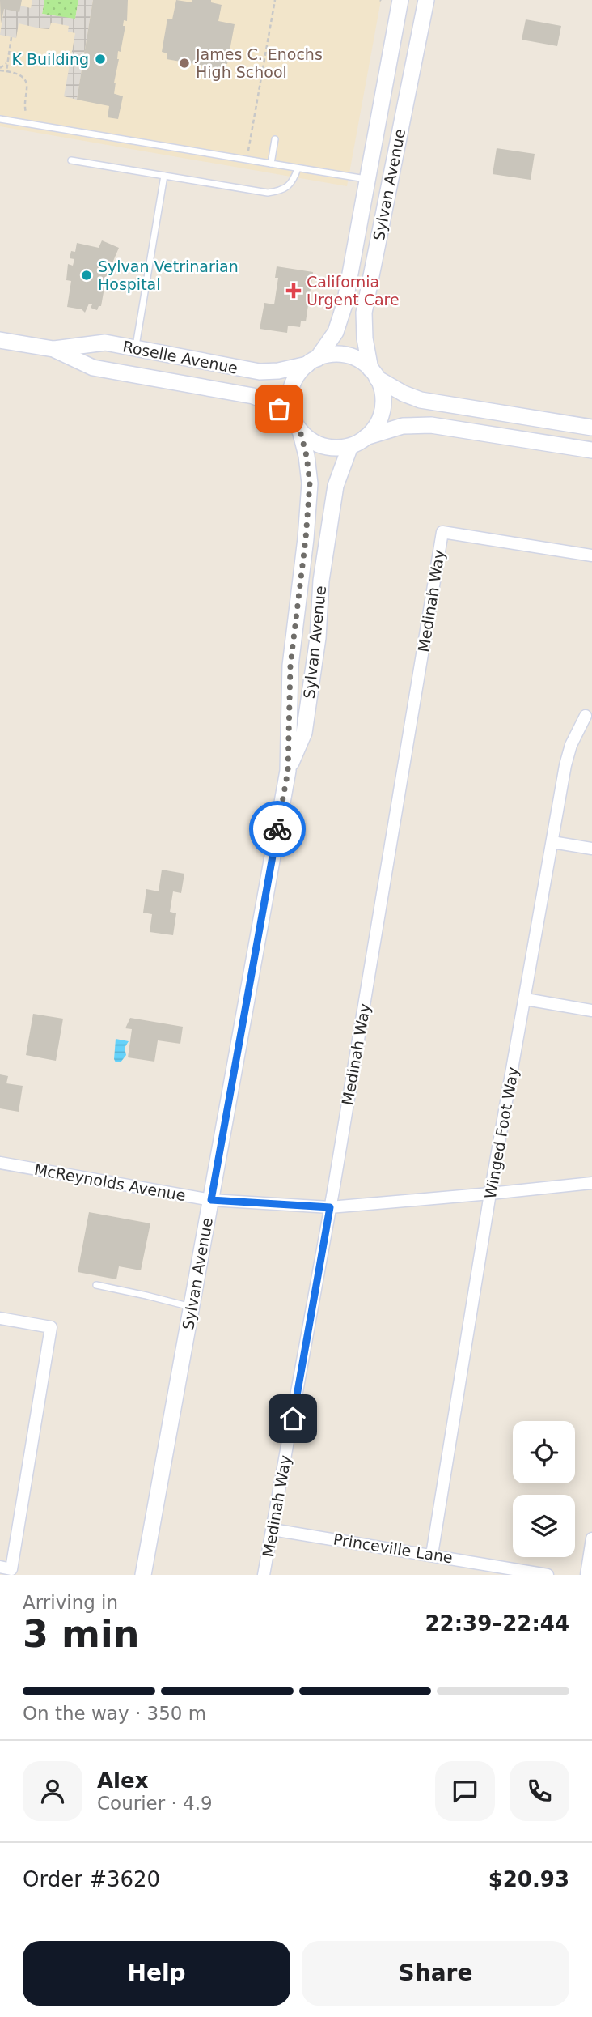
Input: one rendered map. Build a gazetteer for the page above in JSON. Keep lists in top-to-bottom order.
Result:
{
  "streets": {
    "main road": ["Sylvan Avenue", "Roselle Avenue"],
    "street": [
      "Medinah Way",
      "Winged Foot Way",
      "McReynolds Avenue",
      "Princeville Lane"
    ]
  },
  "crossings": [
    ["Sylvan Avenue", "Roselle Avenue"],
    ["Sylvan Avenue", "McReynolds Avenue"],
    ["Medinah Way", "McReynolds Avenue"],
    ["Medinah Way", "Princeville Lane"],
    ["Winged Foot Way", "McReynolds Avenue"],
    ["Winged Foot Way", "Princeville Lane"]
  ],
  "places": {
    "other": ["K Building", "James C. Enochs High School", "Sylvan Vetrinarian Hospital"],
    "health": ["California Urgent Care"]
  },
  "page": {
    "heading": ["3 min", "Arriving in", "22:39–22:44"],
    "panel": [
      "Alex",
      "Courier · 4.9",
      "Order #3620",
      "$20.93"
    ],
    "bar": "On the way · 350 m",
    "buttons": ["Help", "Share"]
  }
}
